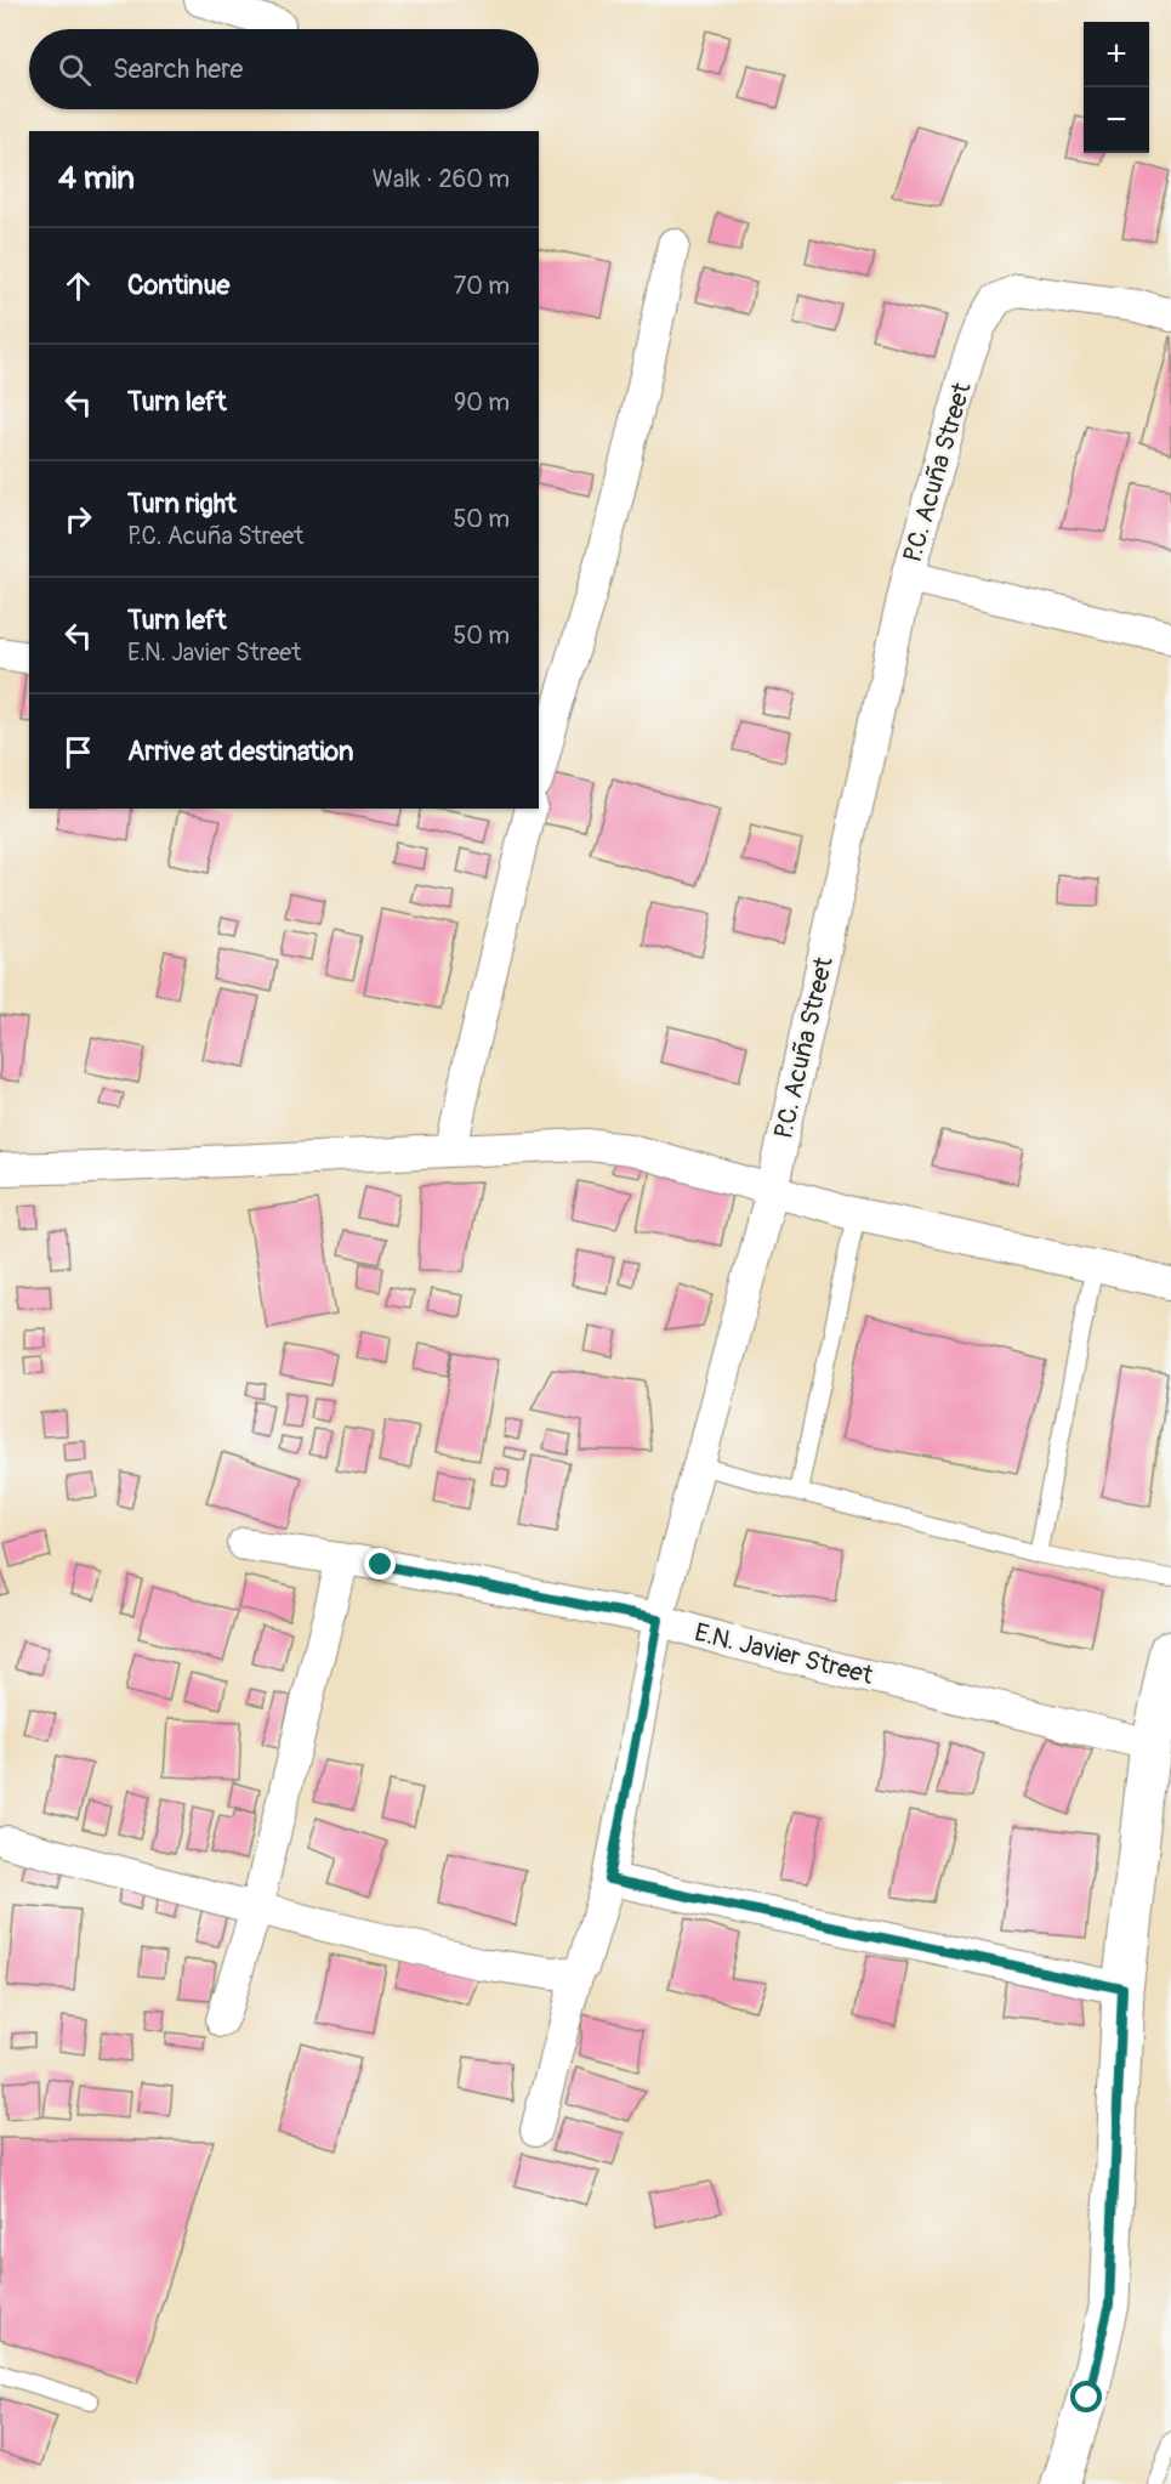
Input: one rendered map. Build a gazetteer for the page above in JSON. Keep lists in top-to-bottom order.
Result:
{
  "streets": {
    "street": ["P.C. Acuña Street", "E.N. Javier Street"]
  },
  "crossings": [
    ["P.C. Acuña Street", "E.N. Javier Street"]
  ],
  "page": {
    "map_buttons": ["+", "−"],
    "search": "Search here",
    "heading": ["4 min", "Walk · 260 m"],
    "list": [
      ["Continue", "70 m"],
      ["Turn left", "90 m"],
      ["Turn right", "P.C. Acuña Street", "50 m"],
      ["Turn left", "E.N. Javier Street", "50 m"],
      "Arrive at destination"
    ]
  }
}
